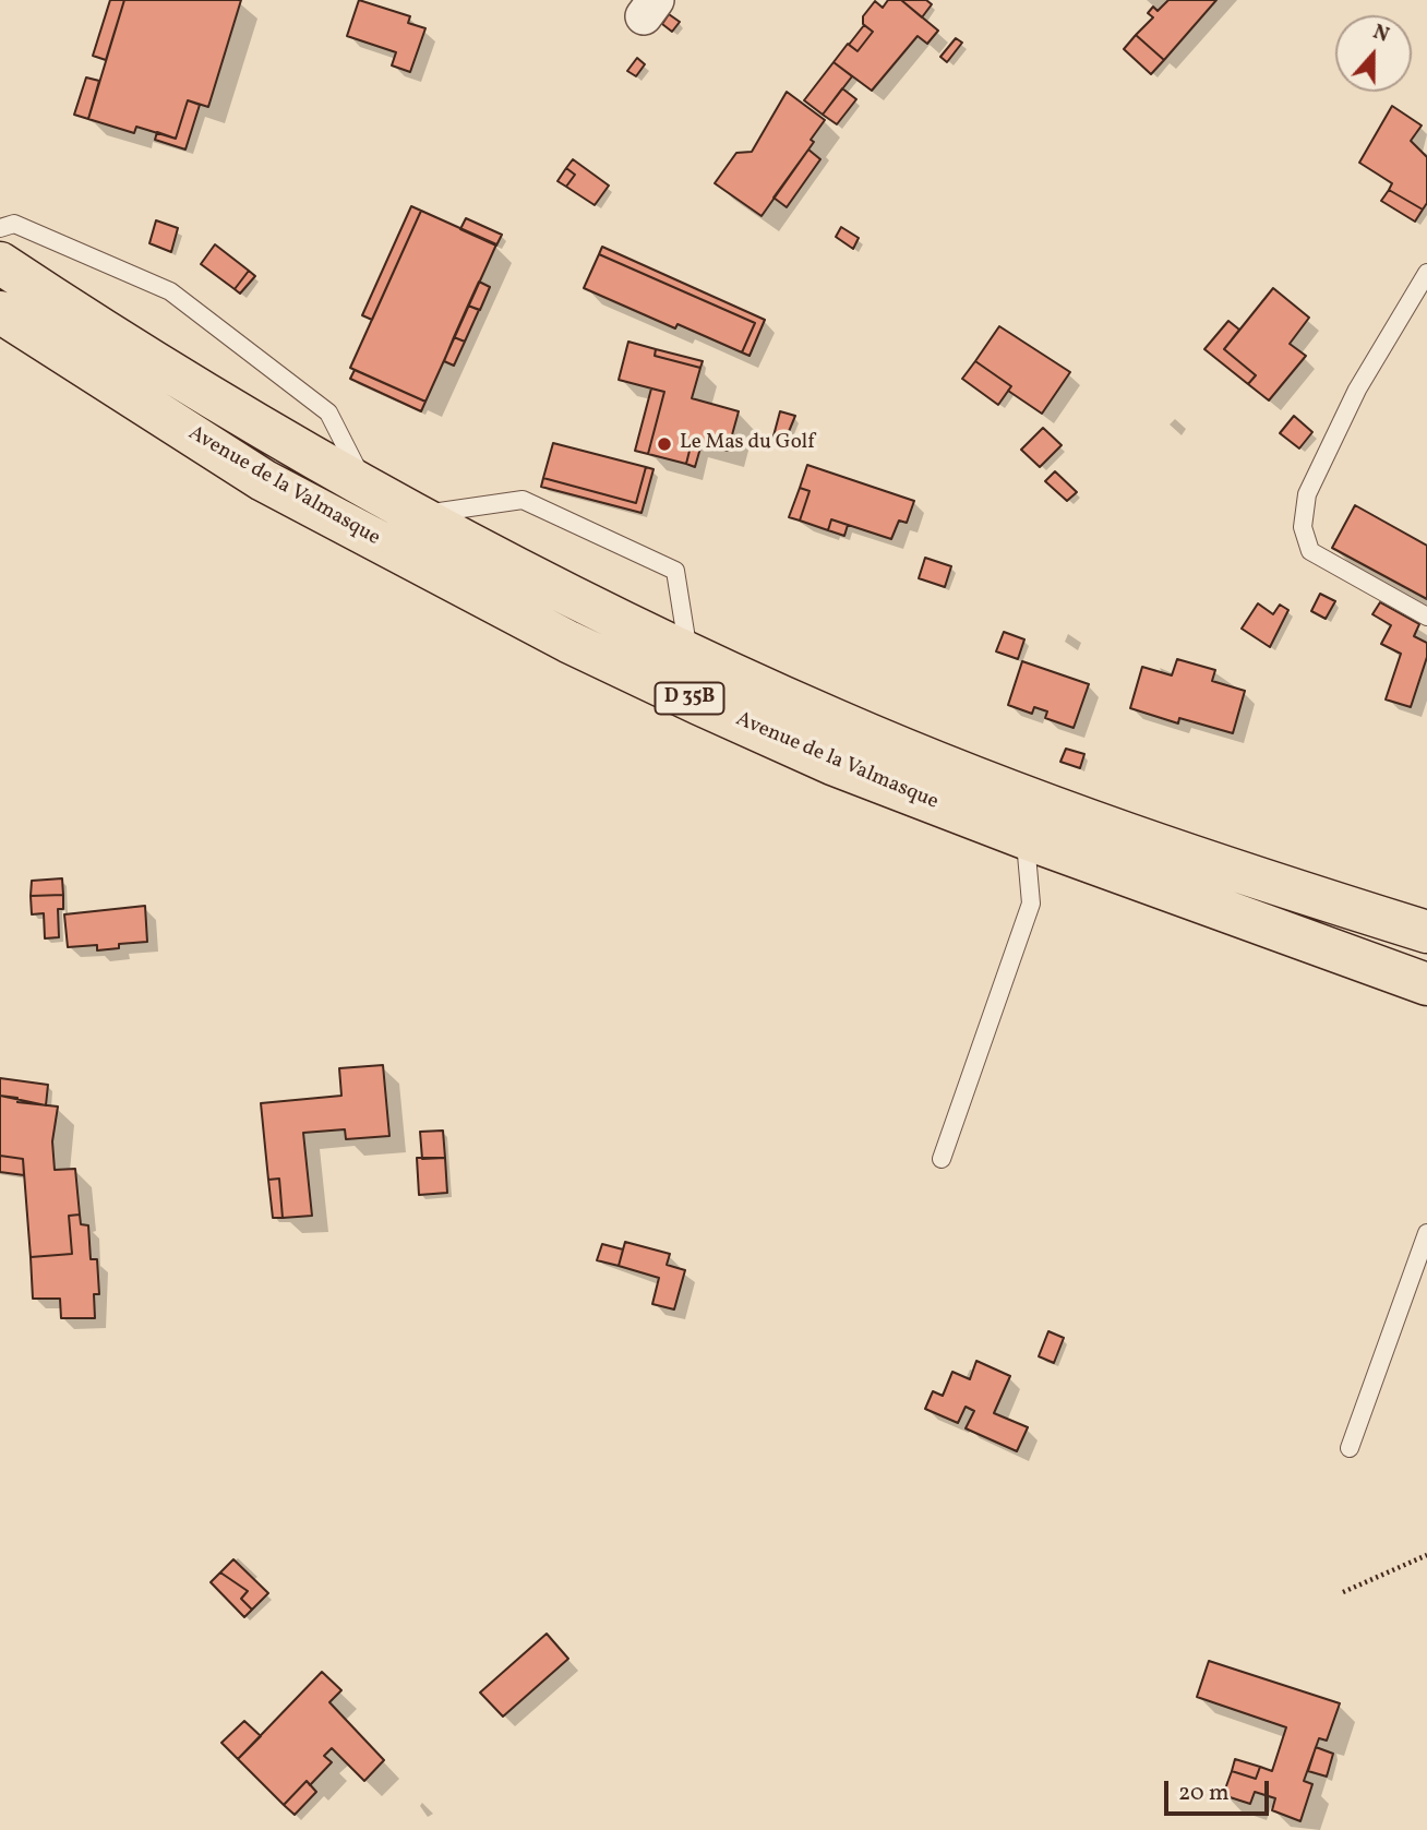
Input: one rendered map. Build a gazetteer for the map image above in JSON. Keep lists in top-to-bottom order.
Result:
{
  "streets": {
    "main road": ["Avenue de la Valmasque", "D 35B"]
  },
  "places": ["Le Mas du Golf"],
  "scale_bar": "20 m",
  "north": "top"
}
